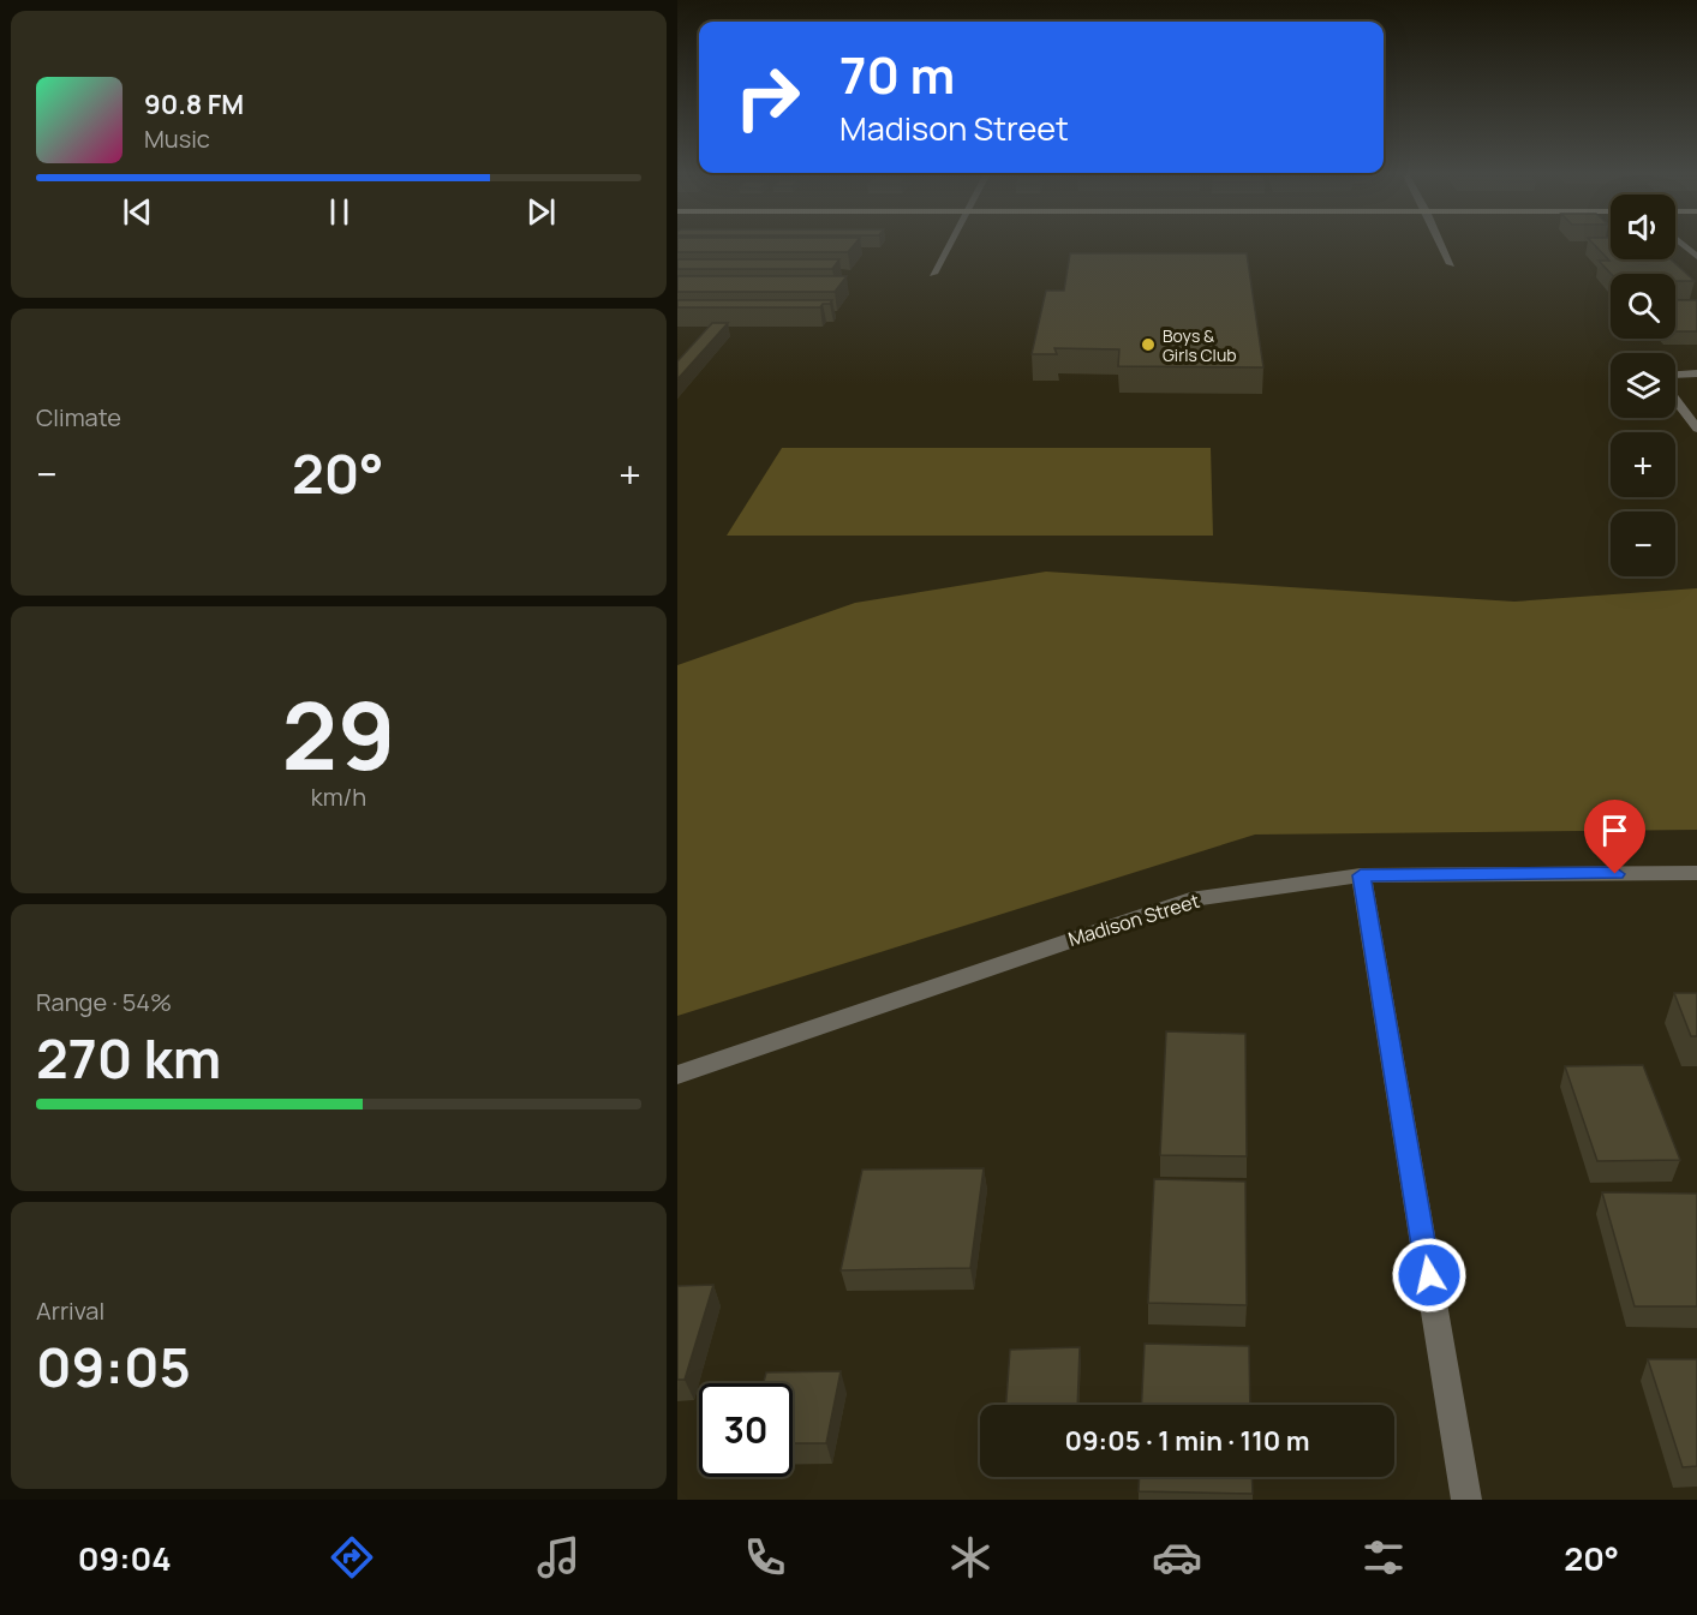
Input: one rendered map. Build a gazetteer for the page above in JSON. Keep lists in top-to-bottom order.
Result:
{
  "streets": {
    "street": ["Madison Street"]
  },
  "places": ["Boys & Girls Club"],
  "page": {
    "turn": ["70 m", "Madison Street"],
    "song": ["90.8 FM", "Music"],
    "map_buttons": ["+", "−"],
    "tile": [
      "Climate",
      ["29", "km/h"],
      ["Range · 54%", "270 km"],
      ["Arrival", "09:05"]
    ],
    "heat": ["−", "20°", "+"],
    "limit": "30",
    "trip": "09:05 · 1 min · 110 m",
    "tabs": ["09:04", "20°"]
  }
}
